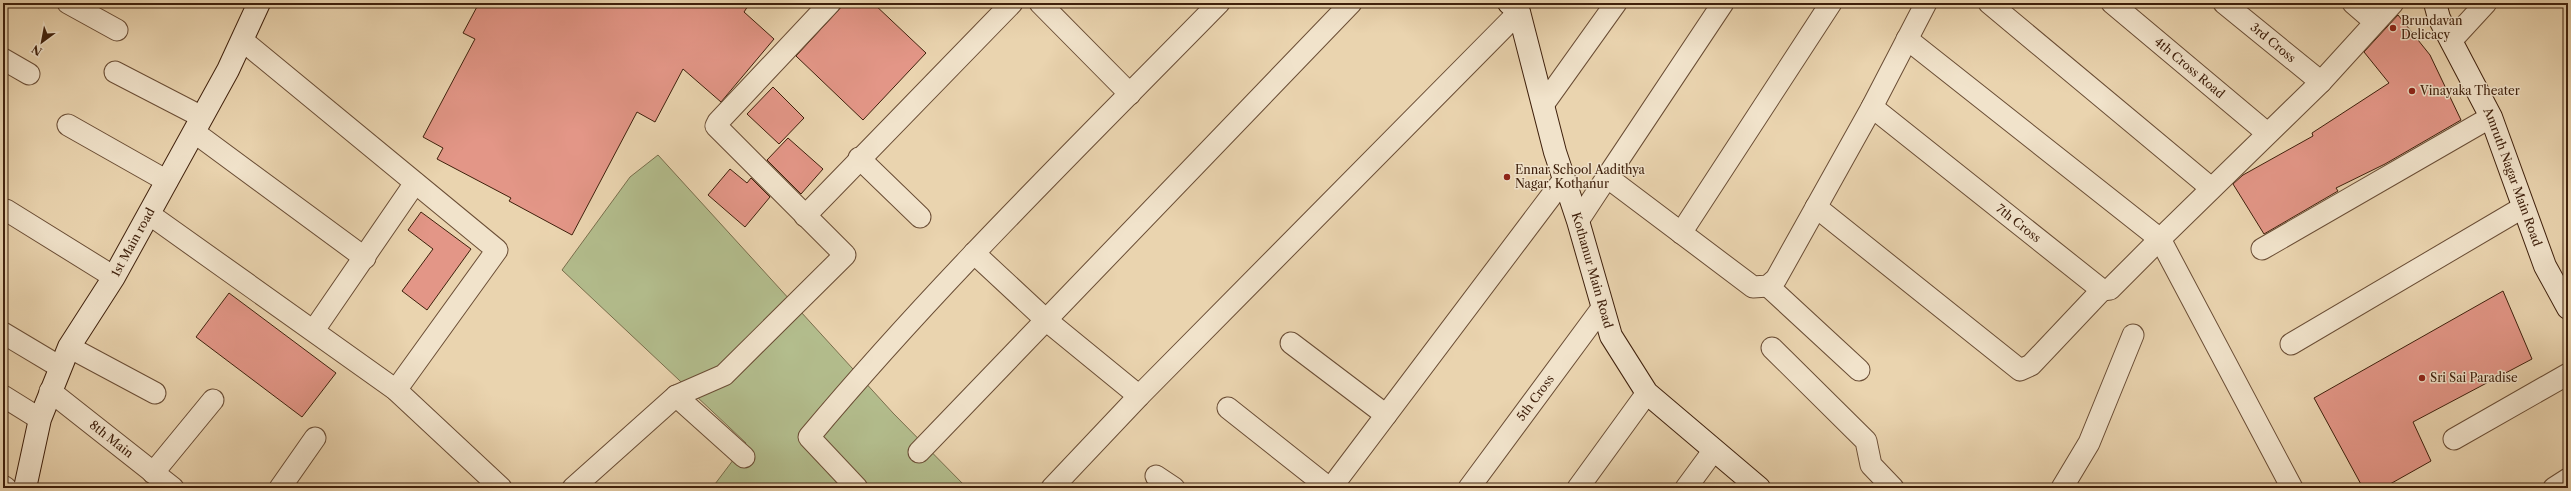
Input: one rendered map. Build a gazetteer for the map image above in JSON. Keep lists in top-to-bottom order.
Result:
{
  "streets": {
    "street": [
      "3rd Cross",
      "4th Cross Road",
      "Amruth Nagar Main Road",
      "7th Cross",
      "1st Main road",
      "Kothanur Main Road",
      "5th Cross",
      "8th Main"
    ]
  },
  "crossings": [
    ["1st Main road", "8th Main"],
    ["Kothanur Main Road", "5th Cross"]
  ],
  "places": [
    "Brundavan Delicacy",
    "Vinayaka Theater",
    "Ennar School Aadithya Nagar, Kothanur",
    "Sri Sai Paradise"
  ],
  "north": "bottom left"
}
